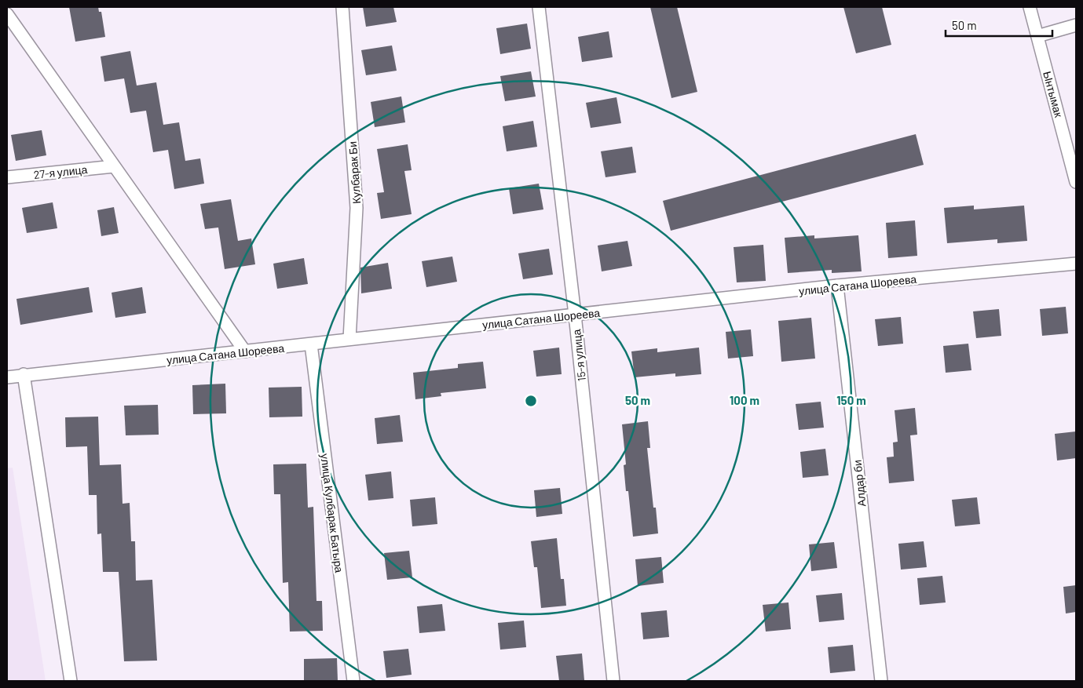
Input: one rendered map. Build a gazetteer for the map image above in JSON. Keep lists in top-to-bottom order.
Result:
{
  "streets": {
    "street": [
      "Ынтымак",
      "27-я улица",
      "Кулбарак Би",
      "улица Сатана Шореева",
      "15-я улица",
      "Алдар би",
      "улица Кулбарак Батыра"
    ]
  },
  "crossings": [
    ["Кулбарак Би", "улица Сатана Шореева"],
    ["улица Сатана Шореева", "15-я улица"],
    ["улица Сатана Шореева", "Алдар би"],
    ["улица Сатана Шореева", "улица Кулбарак Батыра"]
  ],
  "scale_bar": "50 m",
  "rings": ["50 m", "100 m", "150 m"]
}
